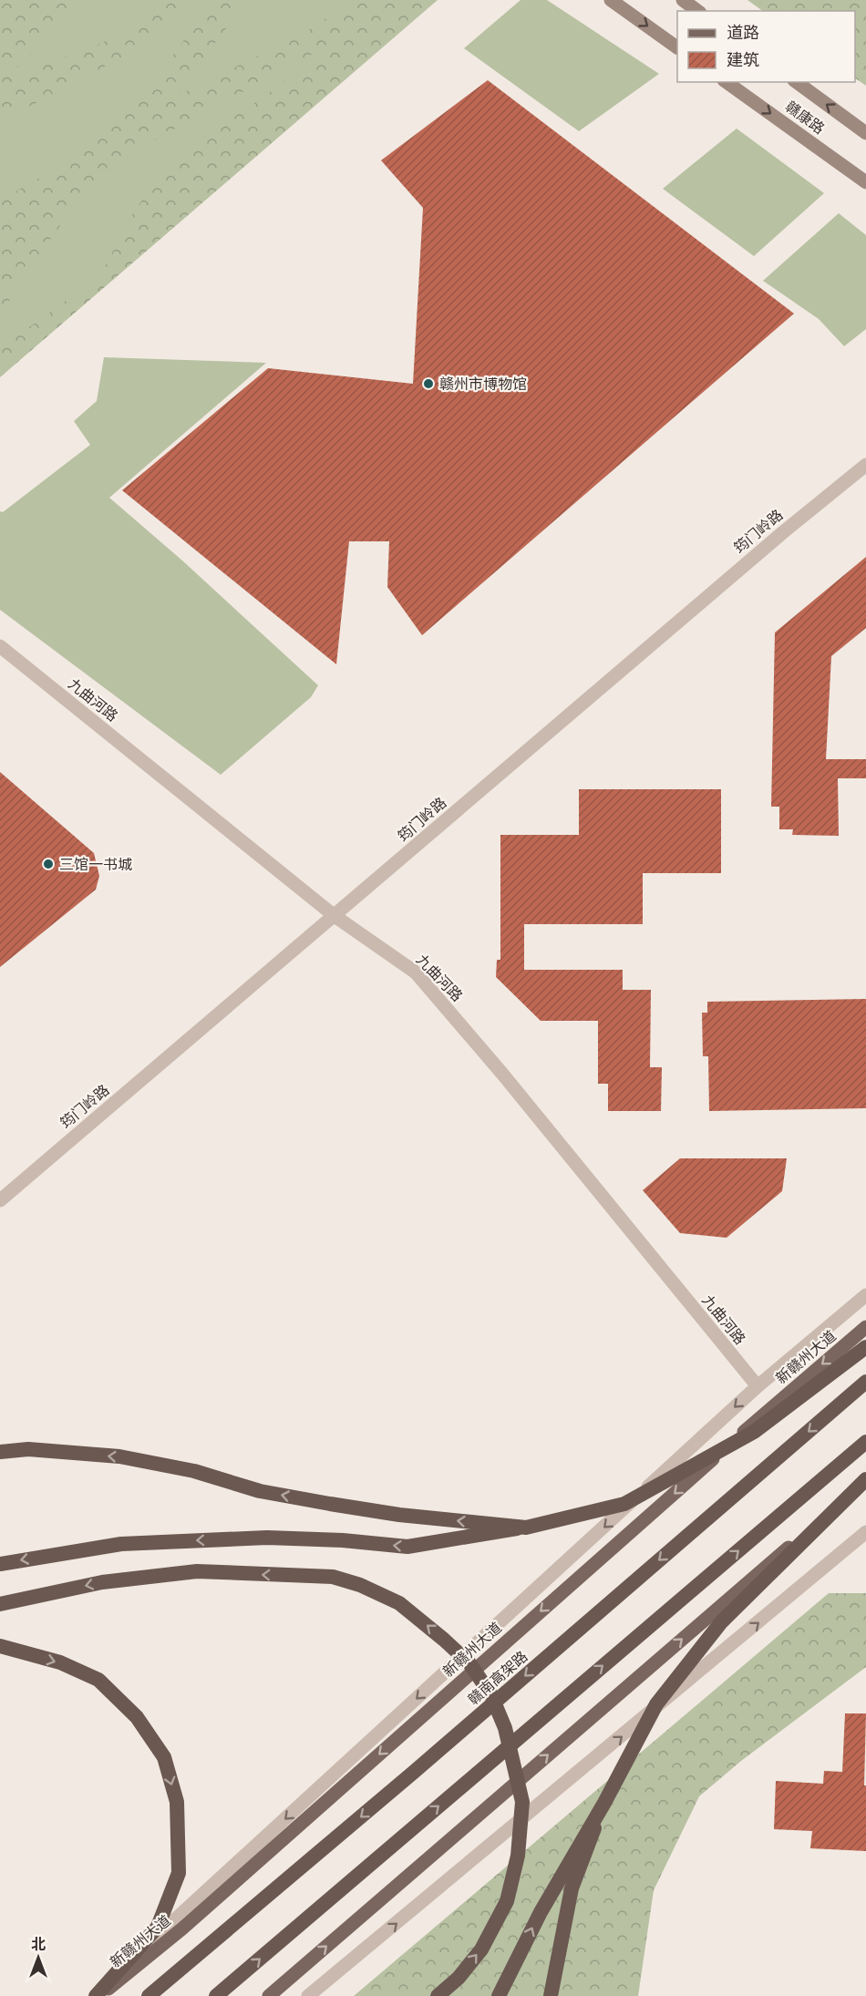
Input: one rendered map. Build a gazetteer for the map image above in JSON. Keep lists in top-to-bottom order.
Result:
{
  "streets": {
    "highway": ["赣南高架路"],
    "main road": ["赣康路", "新赣州大道"],
    "street": ["筠门岭路", "九曲河路"]
  },
  "crossings": [
    ["筠门岭路", "九曲河路"]
  ],
  "places": ["赣州市博物馆", "三馆一书城"],
  "legend": ["道路", "建筑"],
  "north": "top"
}
